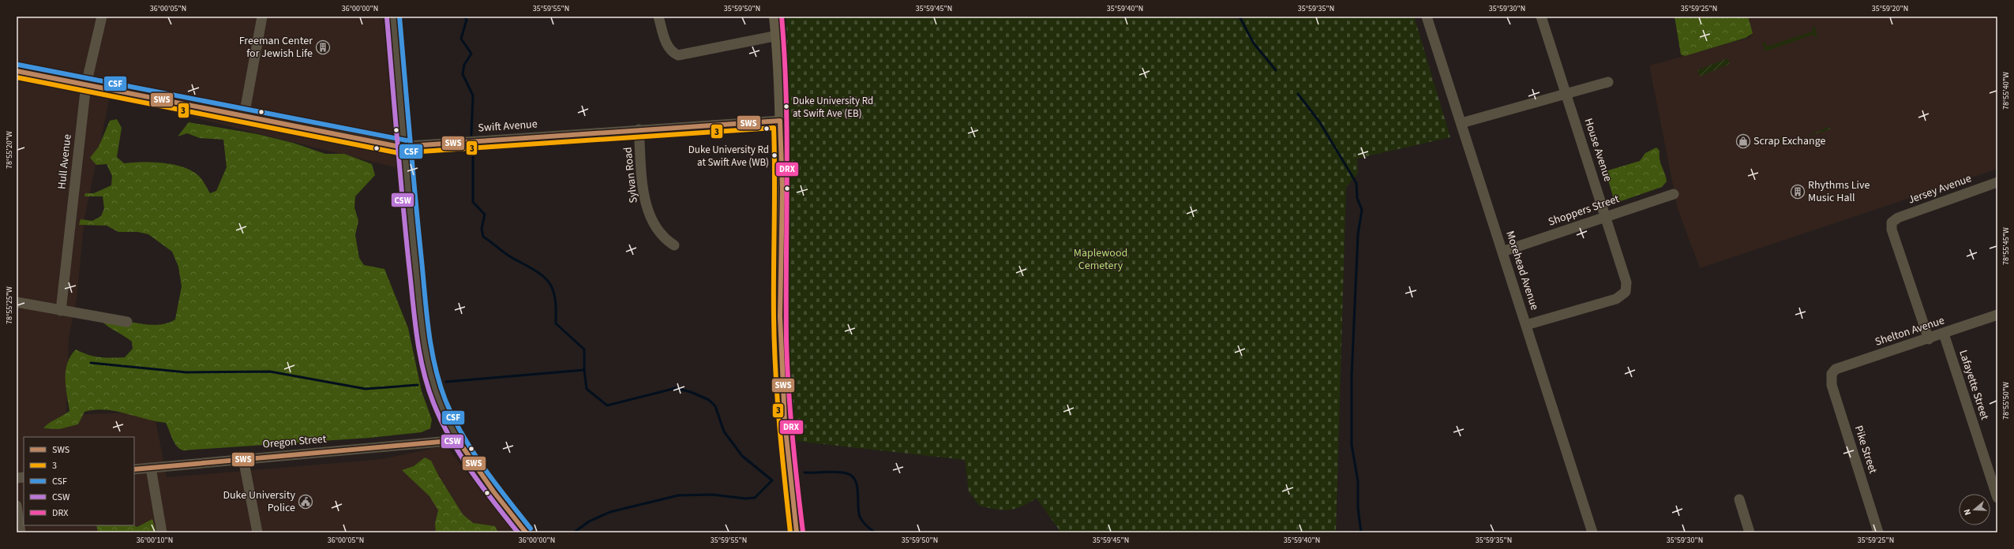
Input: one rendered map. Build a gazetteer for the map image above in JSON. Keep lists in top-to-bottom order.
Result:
{
  "streets": {
    "street": [
      "Swift Avenue",
      "House Avenue",
      "Hull Avenue",
      "Sylvan Road",
      "Jersey Avenue",
      "Shoppers Street",
      "Morehead Avenue",
      "Shelton Avenue",
      "Lafayette Street",
      "Oregon Street",
      "Pike Street"
    ]
  },
  "crossings": [
    ["Swift Avenue", "Hull Avenue"],
    ["Swift Avenue", "Sylvan Road"],
    ["House Avenue", "Shoppers Street"],
    ["House Avenue", "Morehead Avenue"],
    ["Jersey Avenue", "Shelton Avenue"],
    ["Shoppers Street", "Morehead Avenue"],
    ["Shelton Avenue", "Lafayette Street"],
    ["Shelton Avenue", "Pike Street"]
  ],
  "parks": ["Maplewood Cemetery"],
  "places": {
    "building": ["Freeman Center for Jewish Life", "Rhythms Live Music Hall"],
    "other": ["Duke University Rd at Swift Ave (EB)", "Duke University Rd at Swift Ave (WB)"],
    "shop": ["Scrap Exchange"],
    "public building": ["Duke University Police"]
  },
  "lines": [
    "transit line CSF",
    "transit line DRX",
    "transit line CSW",
    "transit line SWS",
    "transit line 3"
  ],
  "legend": [
    "SWS",
    "3",
    "CSF",
    "CSW",
    "DRX"
  ],
  "north": "left",
  "coordinates": [
    "36°00'05\"N",
    "36°00'00\"N",
    "35°59'55\"N",
    "35°59'50\"N",
    "35°59'45\"N",
    "35°59'40\"N",
    "35°59'35\"N",
    "35°59'30\"N",
    "35°59'25\"N",
    "35°59'20\"N",
    "78°55'40\"W",
    "78°55'20\"W",
    "78°55'45\"W",
    "78°55'25\"W",
    "78°55'50\"W",
    "36°00'10\"N"
  ]
}
